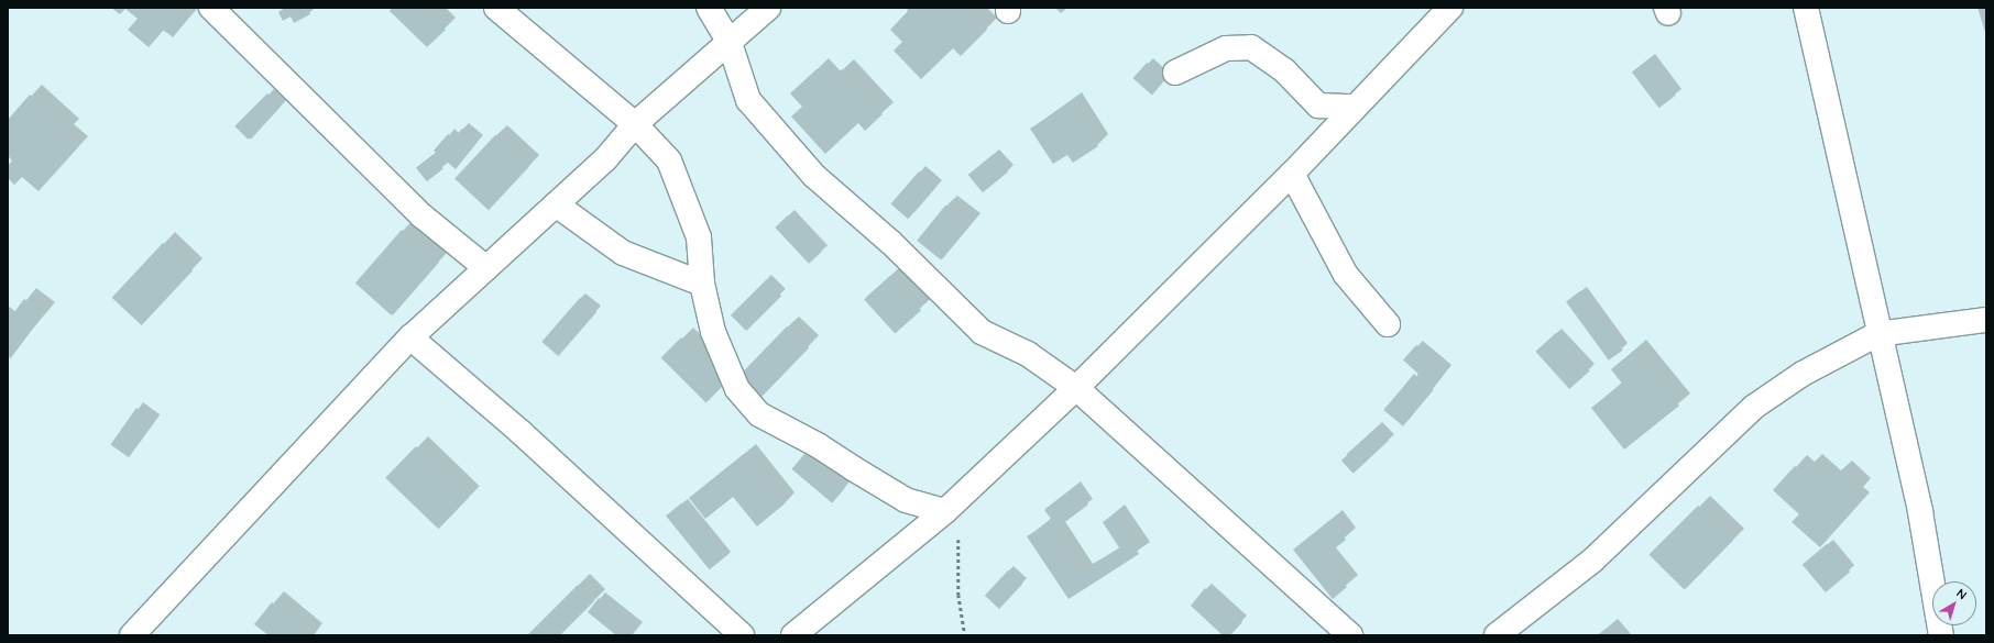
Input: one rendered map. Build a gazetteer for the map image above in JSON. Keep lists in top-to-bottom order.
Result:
{
  "north": "top right"
}
